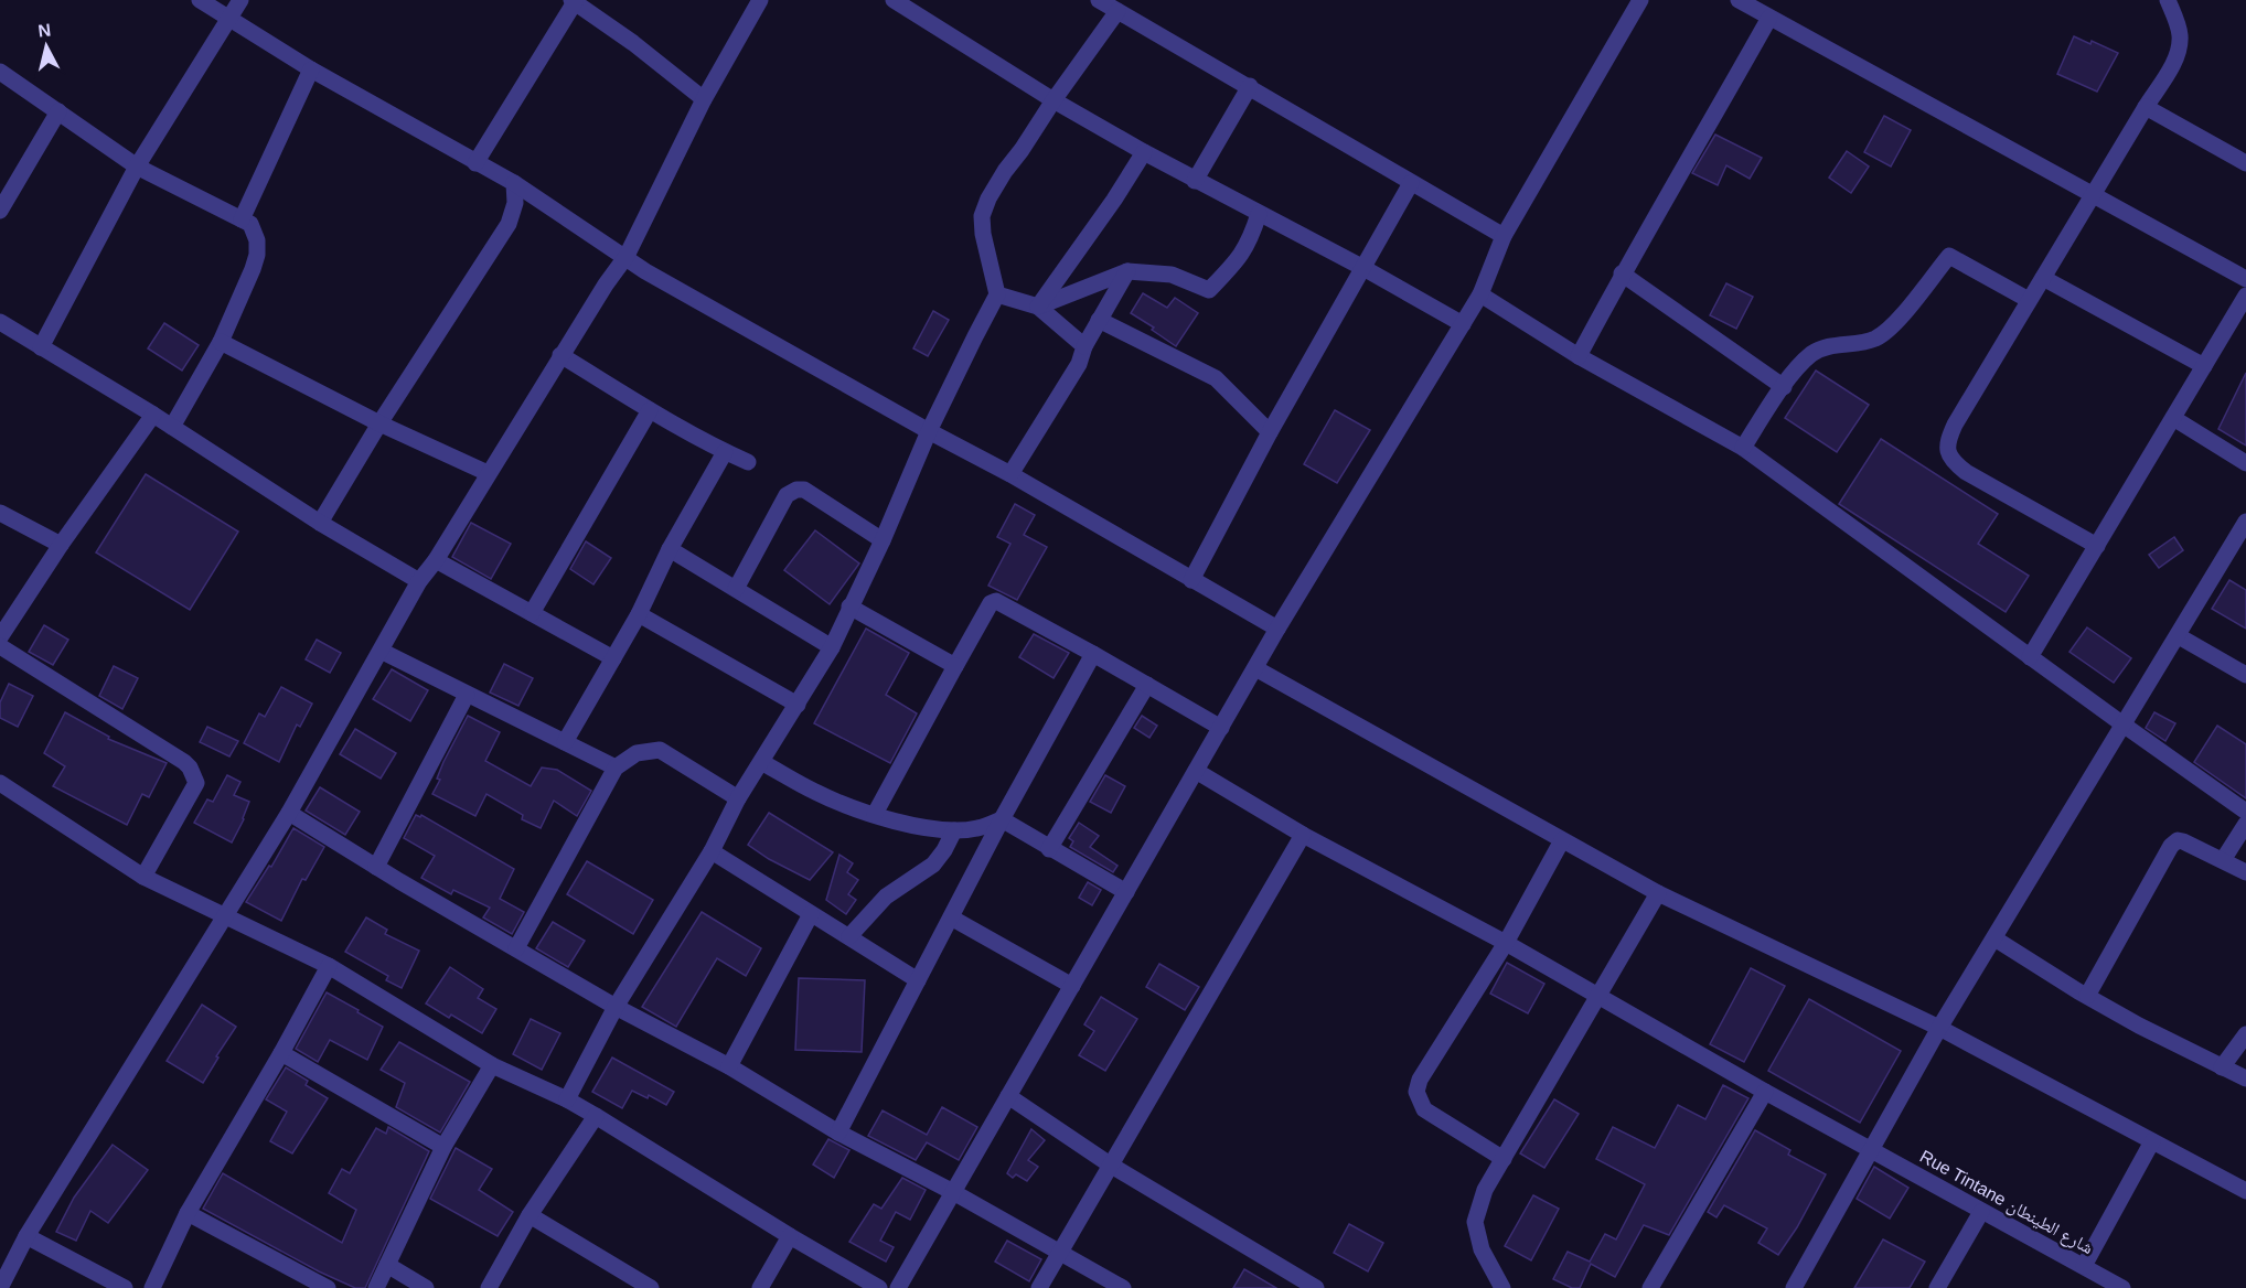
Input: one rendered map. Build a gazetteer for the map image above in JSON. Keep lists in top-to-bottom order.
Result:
{
  "streets": {
    "street": ["Rue Tintane شارع الطينطان"]
  },
  "north": "top"
}
